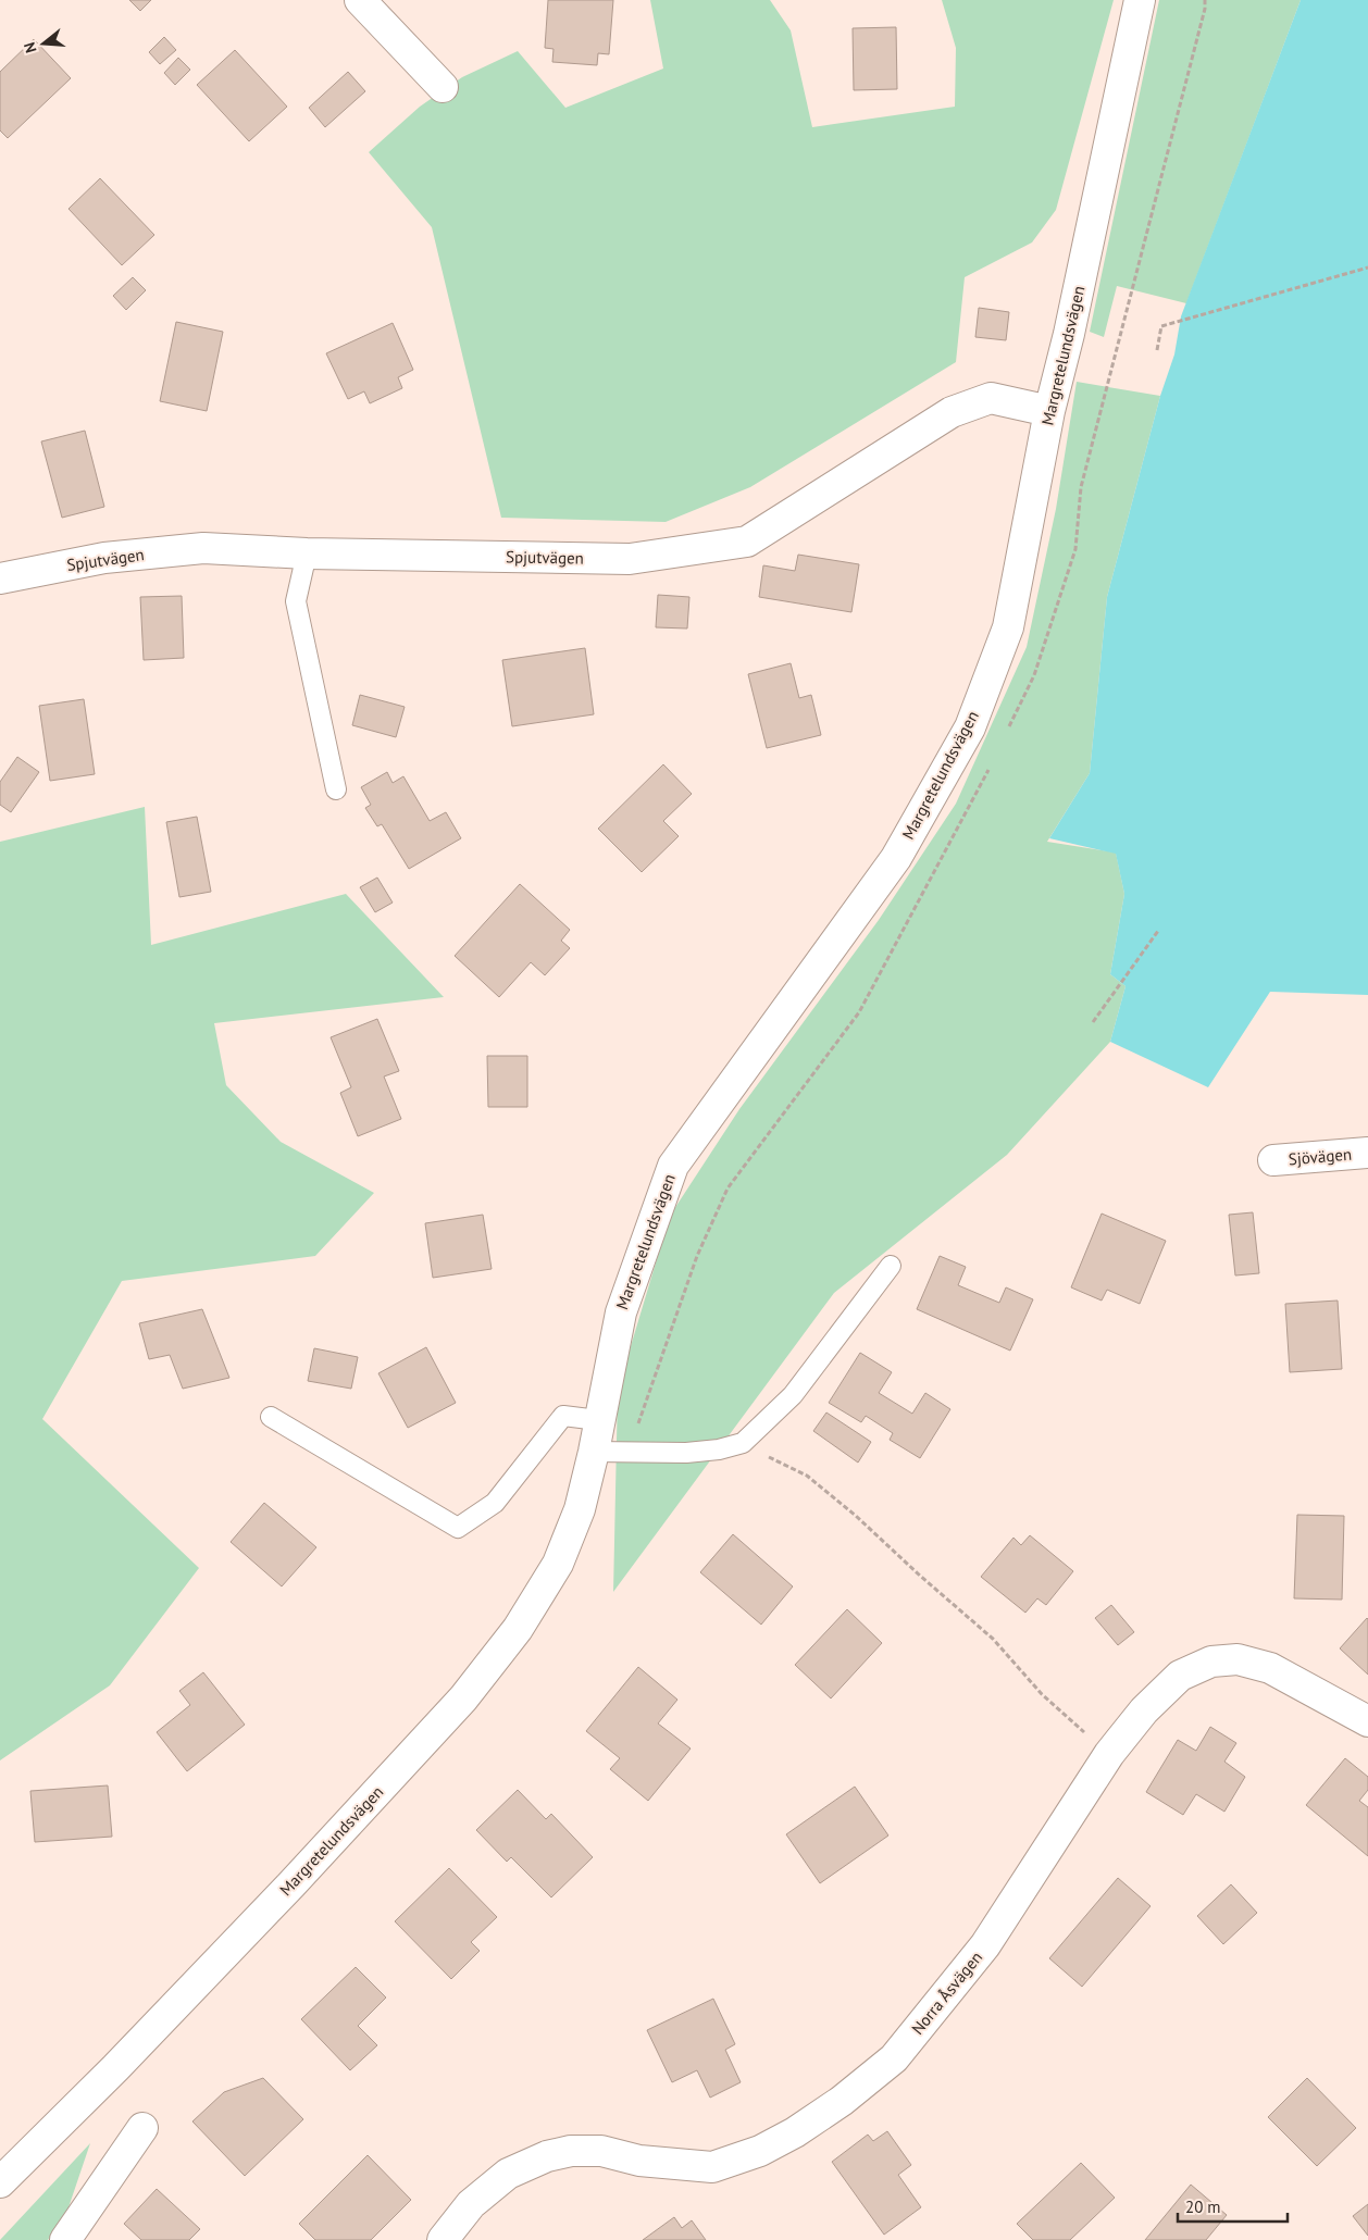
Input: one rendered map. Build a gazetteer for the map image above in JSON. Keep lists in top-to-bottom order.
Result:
{
  "streets": {
    "street": [
      "Margretelundsvägen",
      "Spjutvägen",
      "Sjövägen",
      "Norra Åsvägen"
    ]
  },
  "crossings": [
    ["Margretelundsvägen", "Spjutvägen"]
  ],
  "scale_bar": "20 m",
  "north": "left"
}
